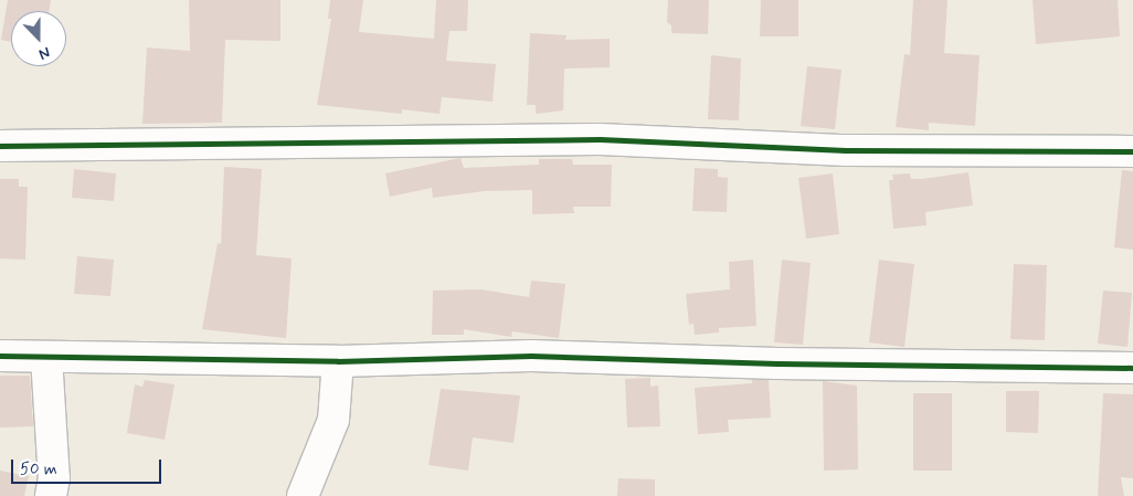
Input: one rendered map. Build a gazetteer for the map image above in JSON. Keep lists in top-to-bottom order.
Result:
{
  "scale_bar": "50 m",
  "north": "bottom"
}
